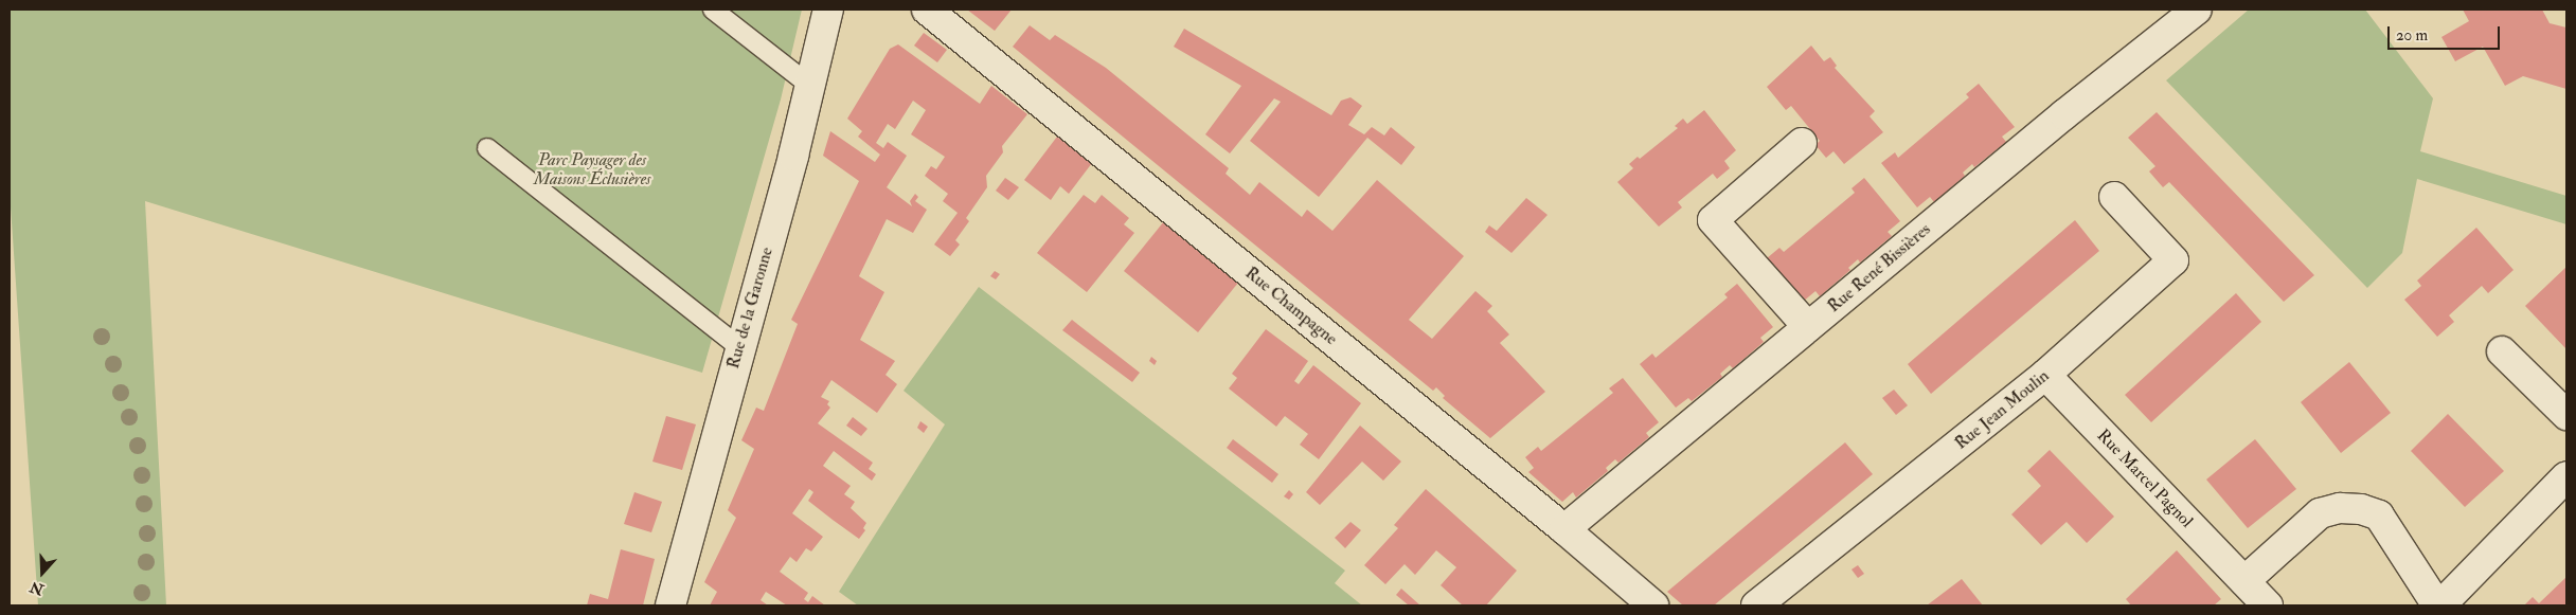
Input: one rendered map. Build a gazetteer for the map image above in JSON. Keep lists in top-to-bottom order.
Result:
{
  "streets": {
    "street": [
      "Rue René Bissières",
      "Rue Champagne",
      "Rue de la Garonne",
      "Rue Jean Moulin",
      "Rue Marcel Pagnol"
    ]
  },
  "crossings": [
    ["Rue René Bissières", "Rue Champagne"],
    ["Rue Jean Moulin", "Rue Marcel Pagnol"]
  ],
  "parks": ["Parc Paysager des Maisons Éclusières"],
  "scale_bar": "20 m",
  "north": "bottom"
}
